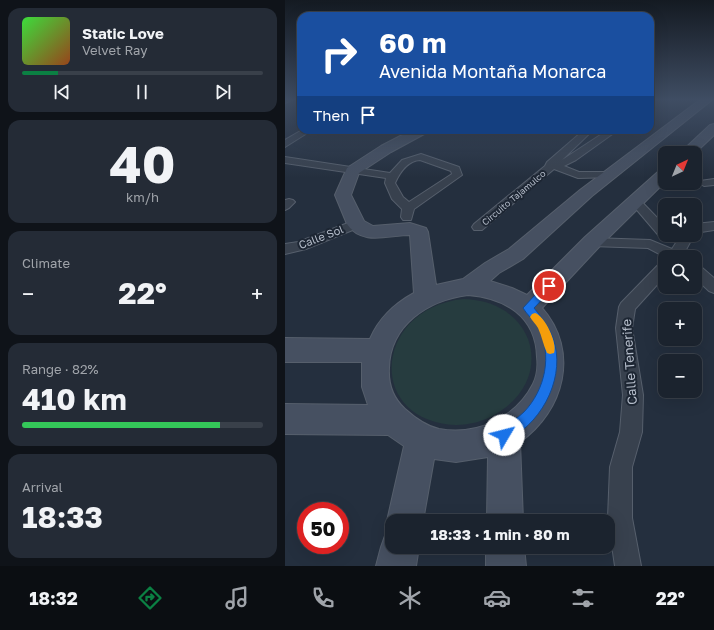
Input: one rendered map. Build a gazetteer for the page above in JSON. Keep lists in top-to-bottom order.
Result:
{
  "streets": {
    "street": ["Circuito Tajamulco", "Calle Sol", "Calle Tenerife"]
  },
  "north": "top right",
  "page": {
    "turn": ["60 m", "Avenida Montaña Monarca"],
    "song": ["Static Love", "Velvet Ray"],
    "then": "Then",
    "tile": [
      ["40", "km/h"],
      "Climate",
      ["Range · 82%", "410 km"],
      ["Arrival", "18:33"]
    ],
    "map_buttons": ["+", "−"],
    "heat": ["−", "22°", "+"],
    "limit": "50",
    "trip": "18:33 · 1 min · 80 m",
    "tabs": ["18:32", "22°"]
  }
}
